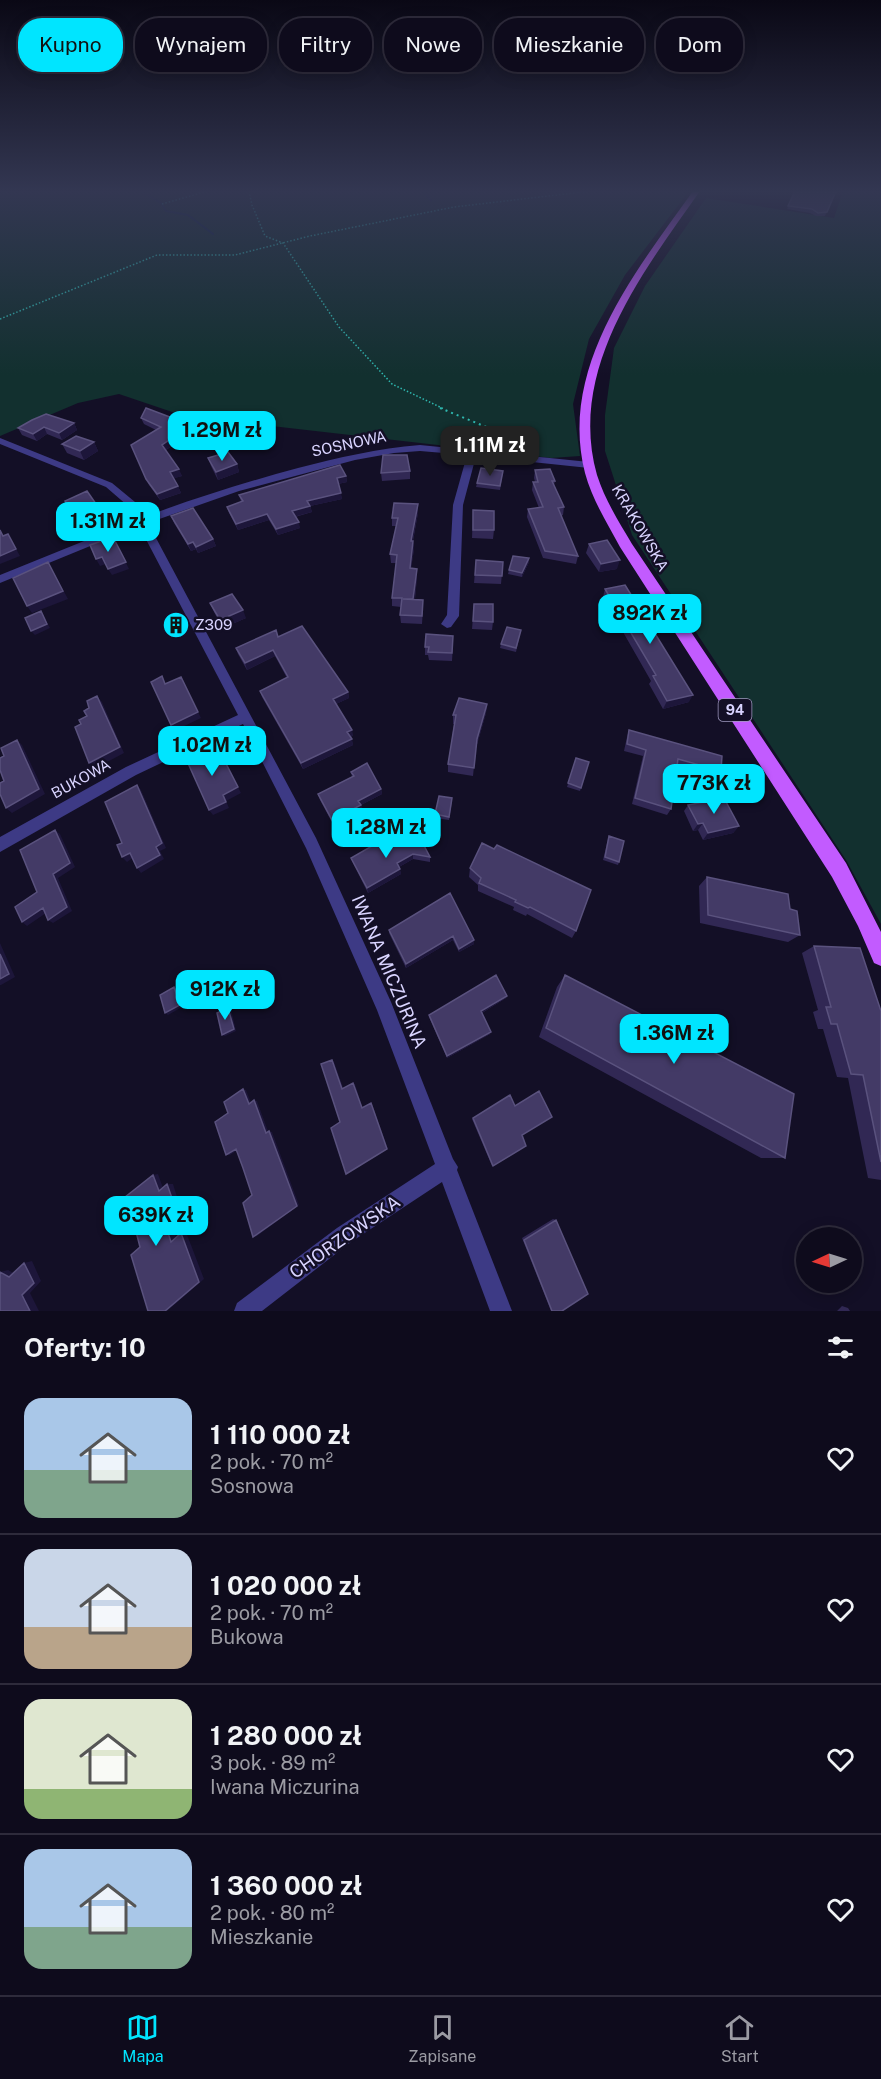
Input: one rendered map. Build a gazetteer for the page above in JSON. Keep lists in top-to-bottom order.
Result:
{
  "streets": {
    "main road": ["KRAKOWSKA", "94"],
    "street": [
      "SOSNOWA",
      "BUKOWA",
      "IWANA MICZURINA",
      "CHORZOWSKA"
    ]
  },
  "crossings": [
    ["SOSNOWA", "KRAKOWSKA"],
    ["SOSNOWA", "IWANA MICZURINA"],
    ["BUKOWA", "IWANA MICZURINA"],
    ["IWANA MICZURINA", "CHORZOWSKA"]
  ],
  "places": {
    "building": ["Z309"]
  },
  "north": "left",
  "page": {
    "chip": [
      "Kupno",
      "Wynajem",
      "Filtry",
      "Nowe",
      "Mieszkanie",
      "Dom"
    ],
    "price": [
      "1.29M zł",
      "1.11M zł",
      "1.31M zł",
      "892K zł",
      "1.02M zł",
      "773K zł",
      "1.28M zł",
      "912K zł",
      "1.36M zł",
      "639K zł"
    ],
    "heading": "Oferty: 10",
    "list": [
      {
        "name": "1 110 000 zł",
        "note": "2 pok. · 70 m² · Sosnowa"
      },
      {
        "name": "1 020 000 zł",
        "note": "2 pok. · 70 m² · Bukowa"
      },
      {
        "name": "1 280 000 zł",
        "note": "3 pok. · 89 m² · Iwana Miczurina"
      },
      {
        "name": "1 360 000 zł",
        "note": "2 pok. · 80 m² · Mieszkanie"
      }
    ],
    "tabs": ["Mapa", "Zapisane", "Start"]
  }
}
